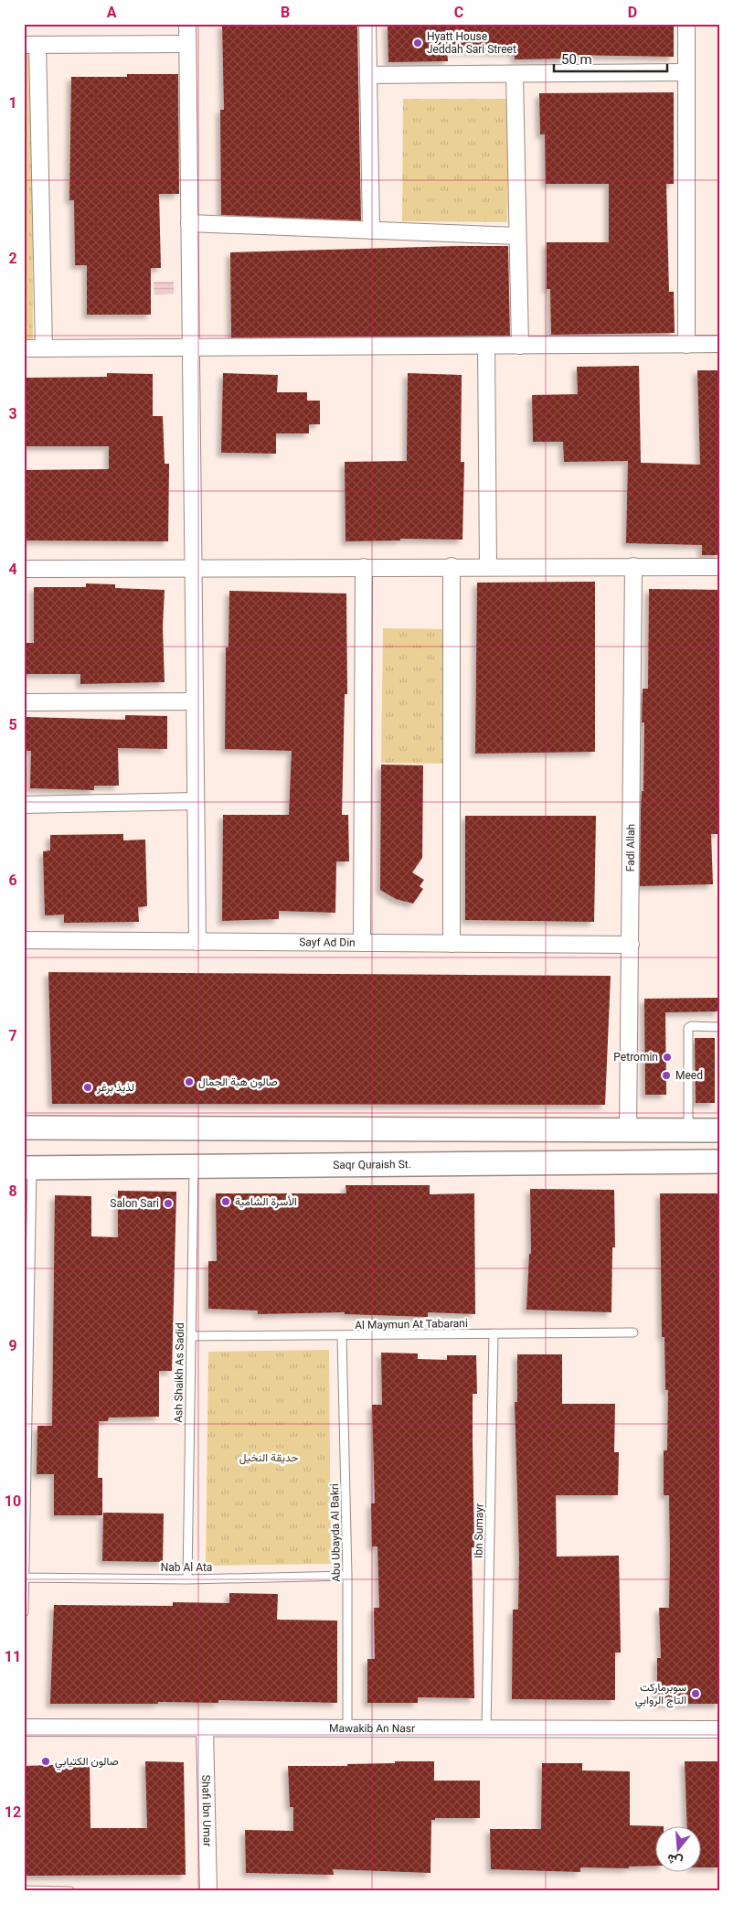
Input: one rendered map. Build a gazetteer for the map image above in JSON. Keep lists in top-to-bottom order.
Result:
{
  "streets": {
    "street": [
      "Fadl Allah",
      "Sayf Ad Din",
      "Saqr Quraish St.",
      "Mawakib An Nasr",
      "Shafi Ibn Umar"
    ],
    "lane": [
      "Al Maymun At Tabarani",
      "Ash Shaikh As Sadid",
      "Ibn Sumayr",
      "Abu Ubayda Al Bakri",
      "Nab Al Ata"
    ]
  },
  "crossings": [
    ["Fadl Allah", "Sayf Ad Din"],
    ["Saqr Quraish St.", "Ash Shaikh As Sadid"],
    ["Al Maymun At Tabarani", "Ash Shaikh As Sadid"],
    ["Al Maymun At Tabarani", "Ibn Sumayr"],
    ["Al Maymun At Tabarani", "Abu Ubayda Al Bakri"],
    ["Ash Shaikh As Sadid", "Nab Al Ata"],
    ["Ibn Sumayr", "Mawakib An Nasr"],
    ["Abu Ubayda Al Bakri", "Nab Al Ata"],
    ["Abu Ubayda Al Bakri", "Mawakib An Nasr"],
    ["Mawakib An Nasr", "Shafi Ibn Umar"]
  ],
  "parks": ["حديقة النخيل"],
  "places": [
    "Hyatt House Jeddah Sari Street",
    "Petromin",
    "Meed",
    "صالون هبة الجمال",
    "لذيذ برغر",
    "الأسرة الشامية",
    "Salon Sari",
    "سوبرماركت التاج الروابي",
    "صالون الكتيابي"
  ],
  "scale_bar": "50 m",
  "north": "bottom",
  "grid": {
    "columns": [
      "A",
      "B",
      "C",
      "D"
    ],
    "rows": [
      "1",
      "2",
      "3",
      "4",
      "5",
      "6",
      "7",
      "8",
      "9",
      "10",
      "11",
      "12"
    ]
  }
}
